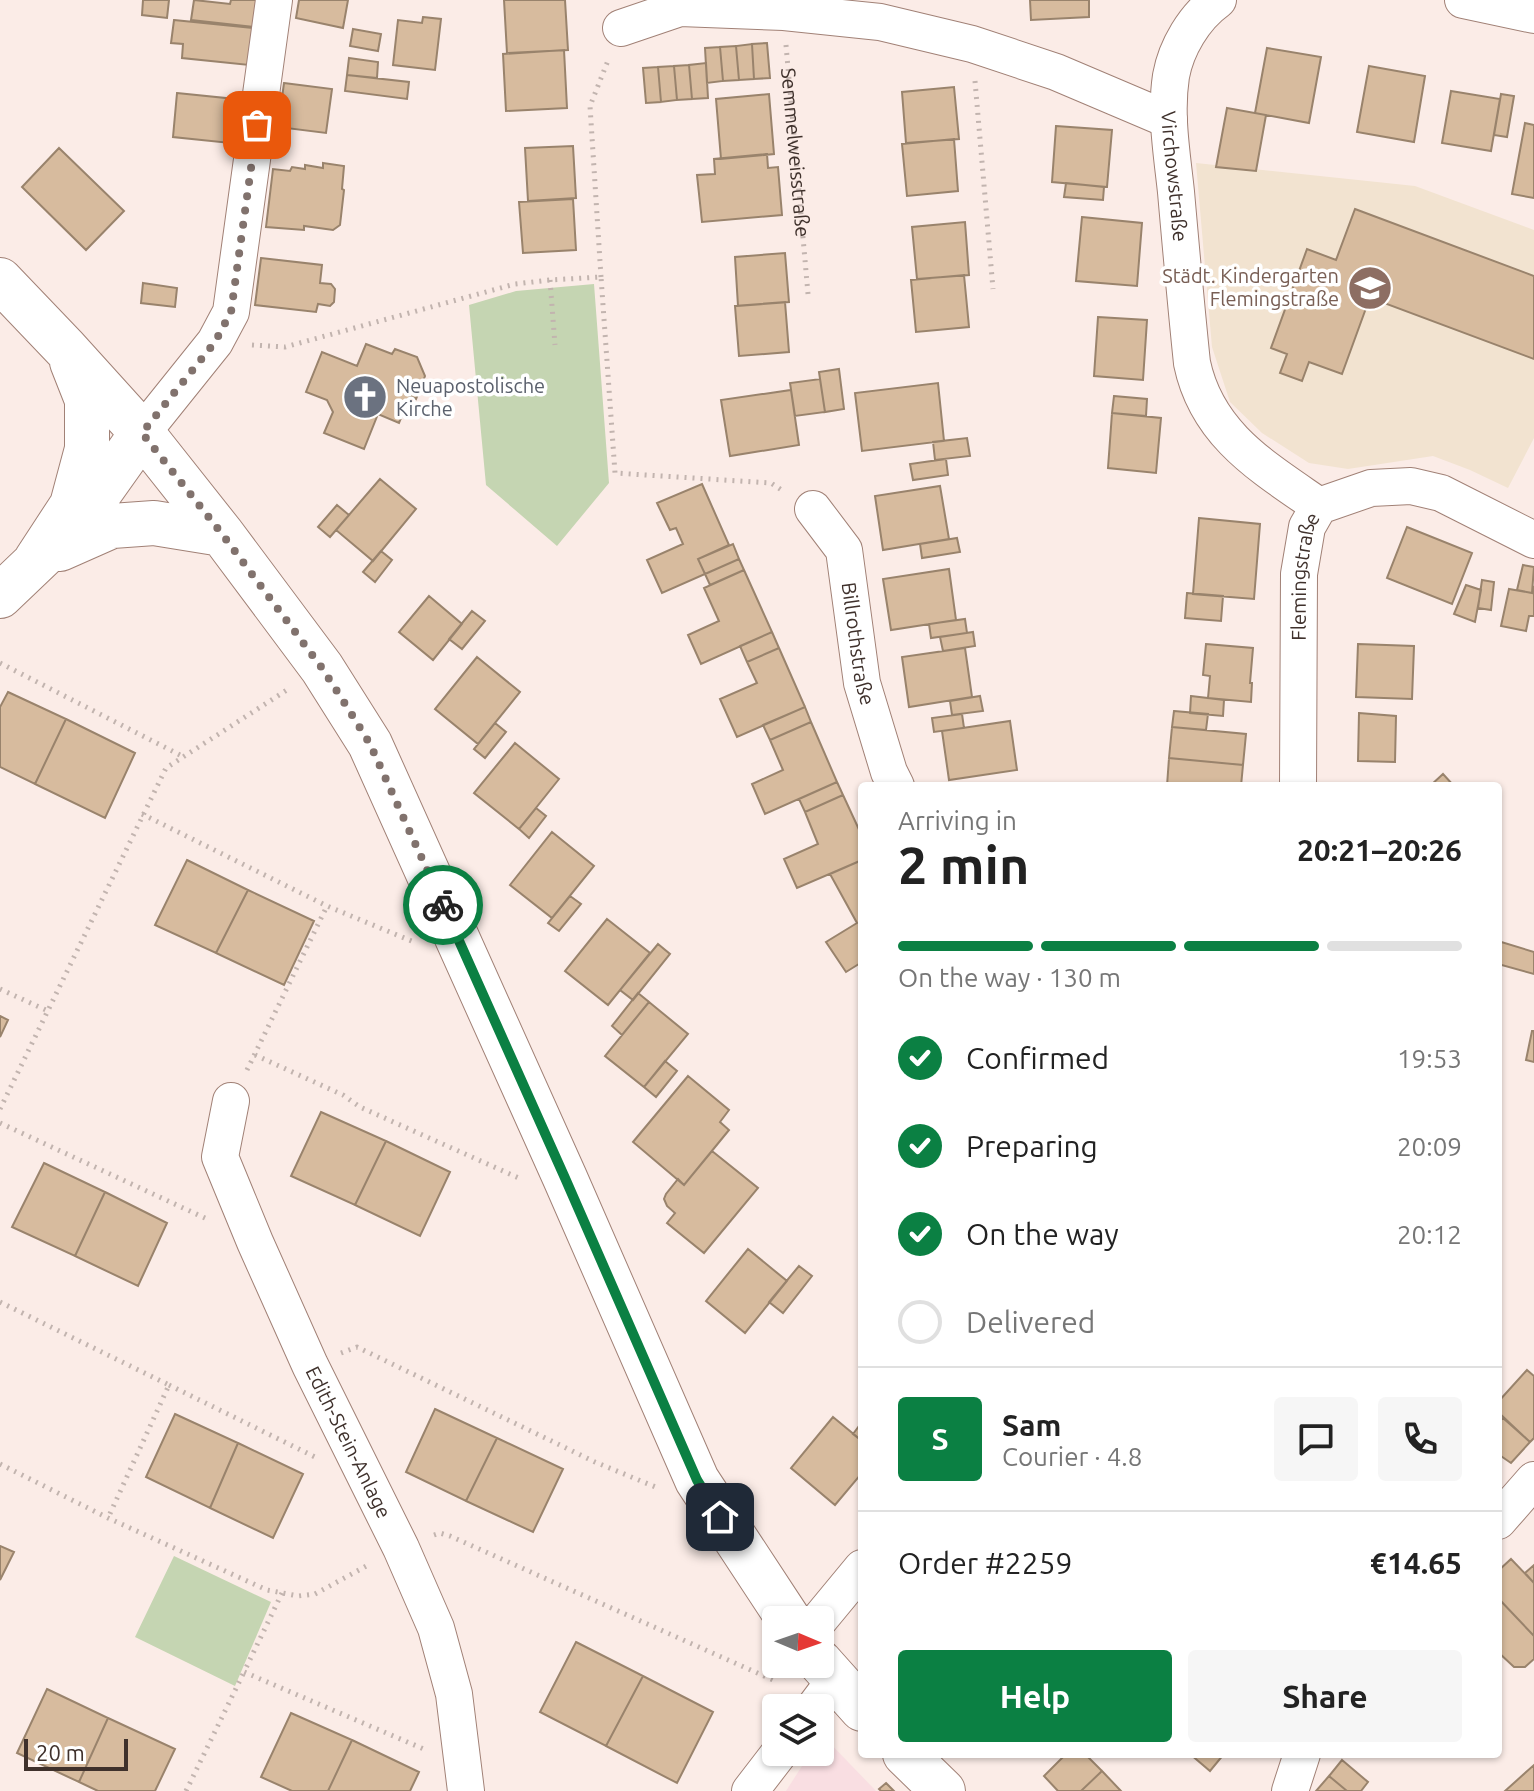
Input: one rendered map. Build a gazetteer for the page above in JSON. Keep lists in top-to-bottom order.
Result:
{
  "streets": {
    "street": [
      "Virchowstraße",
      "Flemingstraße",
      "Billrothstraße",
      "Edith-Stein-Anlage"
    ],
    "path": ["Semmelweisstraße"]
  },
  "crossings": [
    ["Virchowstraße", "Flemingstraße"]
  ],
  "places": {
    "school or university": ["Städt. Kindergarten Flemingstraße"],
    "church": ["Neuapostolische Kirche"]
  },
  "scale_bar": "20 m",
  "north": "right",
  "page": {
    "heading": ["2 min", "Arriving in", "20:21–20:26"],
    "panel": [
      "Sam",
      "Courier · 4.8",
      "Order #2259",
      "€14.65"
    ],
    "bar": "On the way · 130 m",
    "list": [
      ["Confirmed", "19:53"],
      ["Preparing", "20:09"],
      ["On the way", "20:12"],
      "Delivered"
    ],
    "round": "S",
    "buttons": ["Help", "Share"],
    "scale": "20 m"
  }
}
